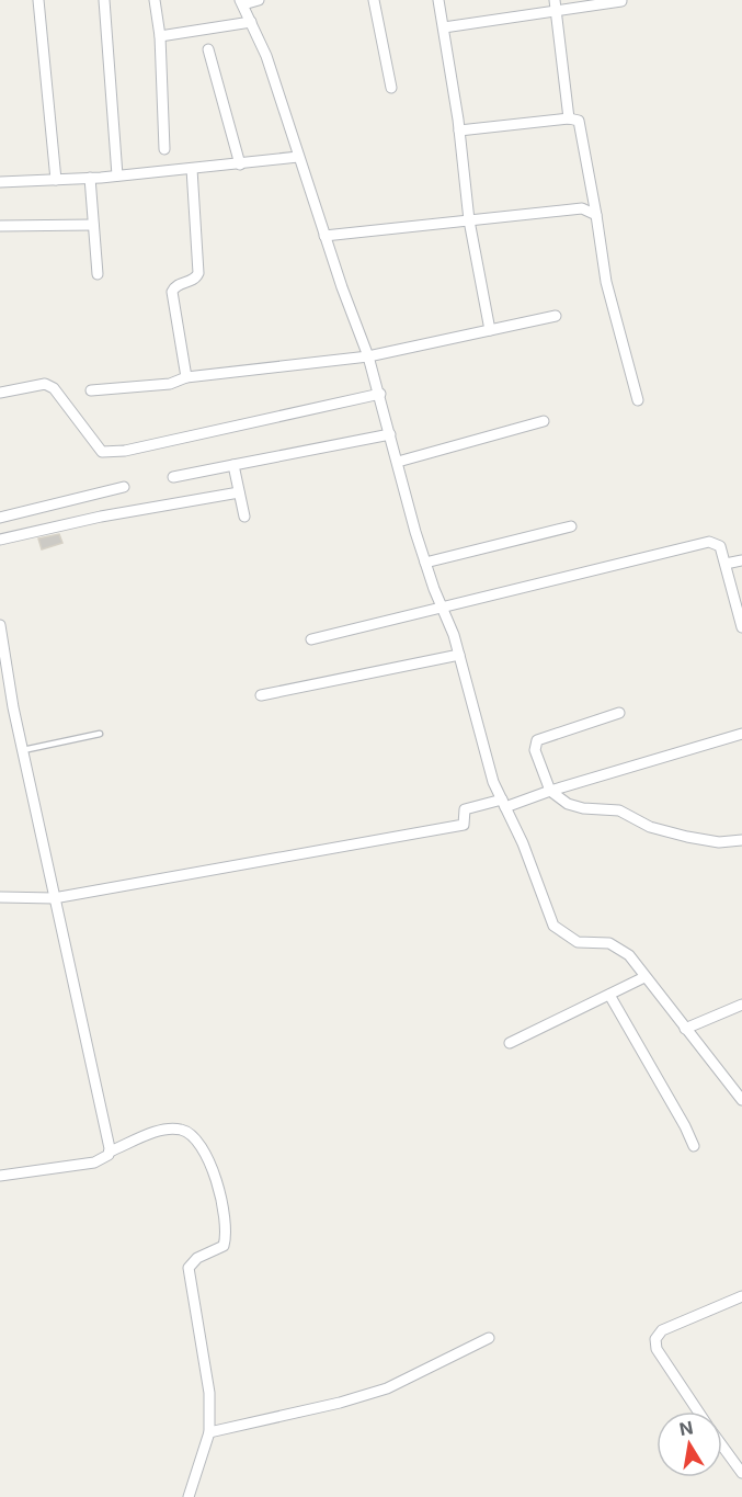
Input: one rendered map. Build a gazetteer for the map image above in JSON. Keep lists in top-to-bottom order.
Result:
{
  "north": "top"
}
